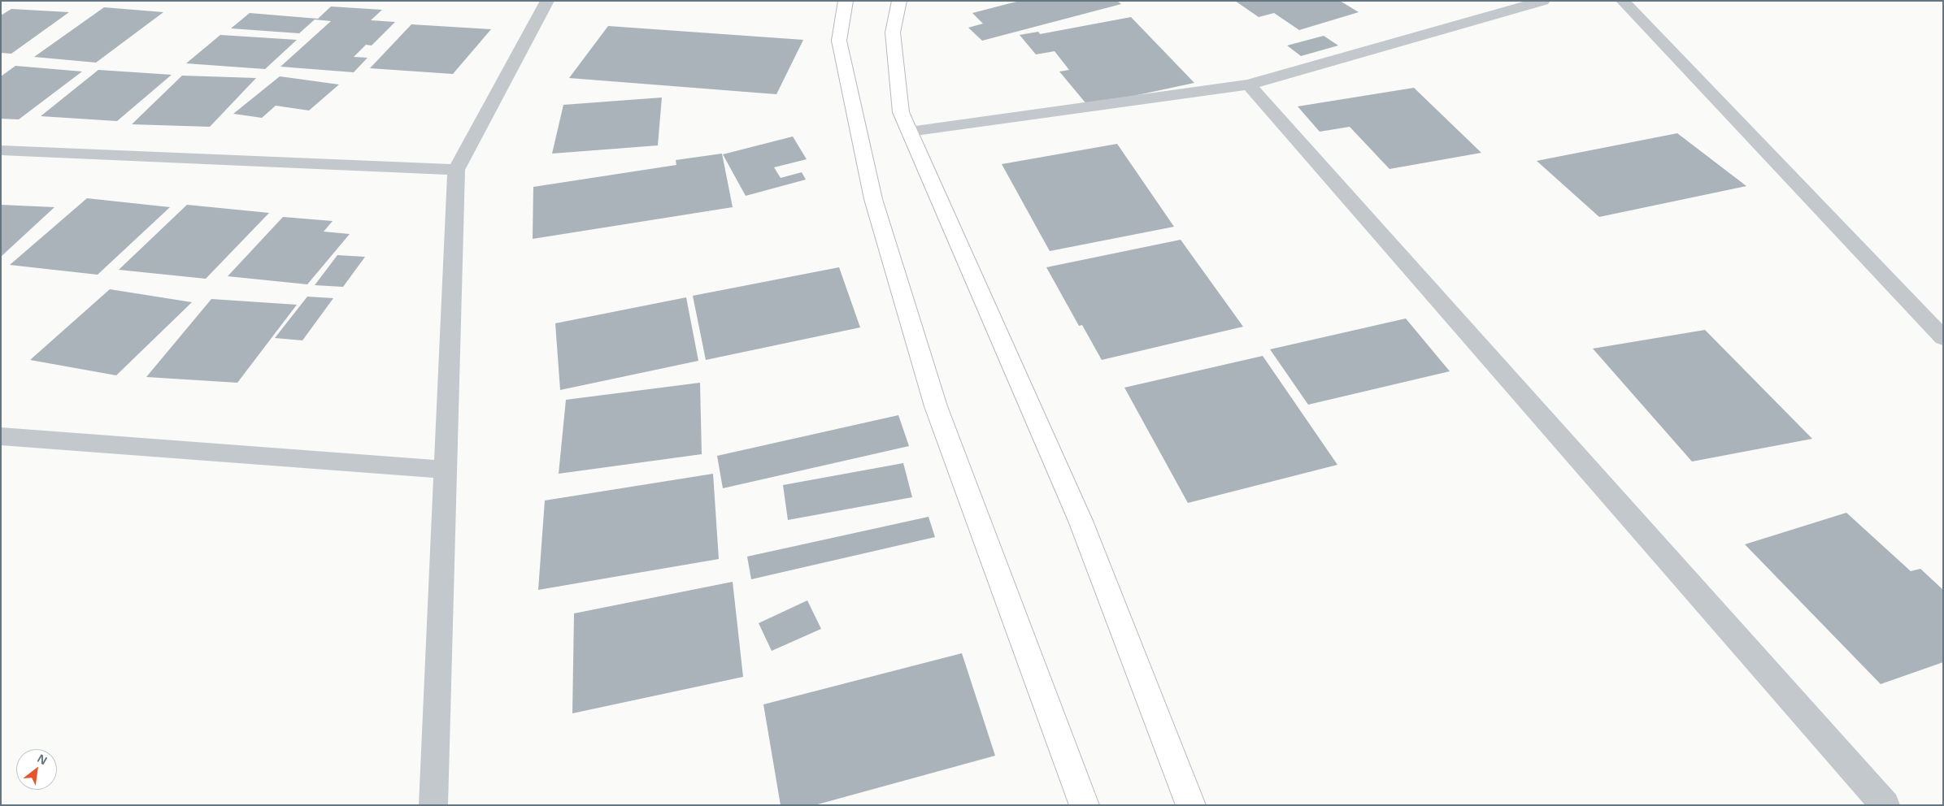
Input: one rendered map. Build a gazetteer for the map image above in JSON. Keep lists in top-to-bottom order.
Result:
{
  "north": "top right"
}
